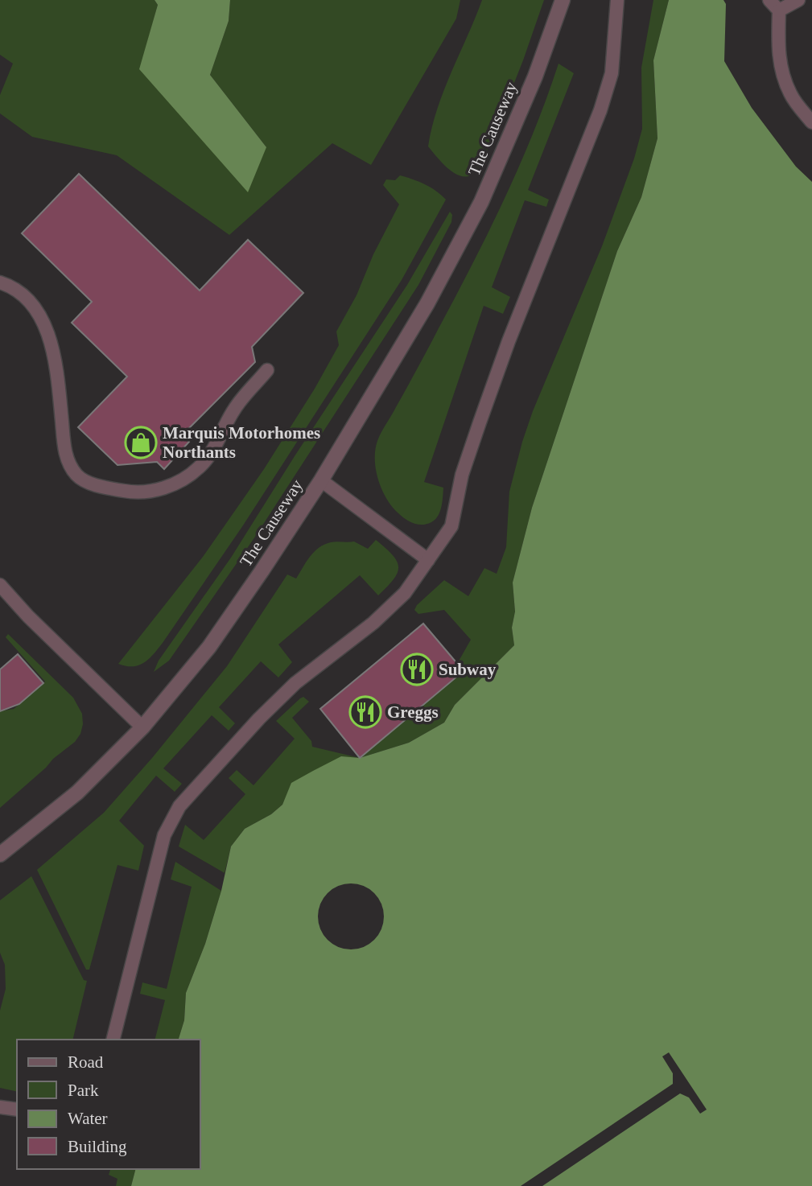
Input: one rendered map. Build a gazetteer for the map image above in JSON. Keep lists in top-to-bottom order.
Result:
{
  "streets": {
    "street": ["The Causeway"]
  },
  "places": {
    "shop": ["Marquis Motorhomes Northants"],
    "restaurant": ["Subway", "Greggs"]
  },
  "legend": [
    "Road",
    "Park",
    "Water",
    "Building"
  ]
}
